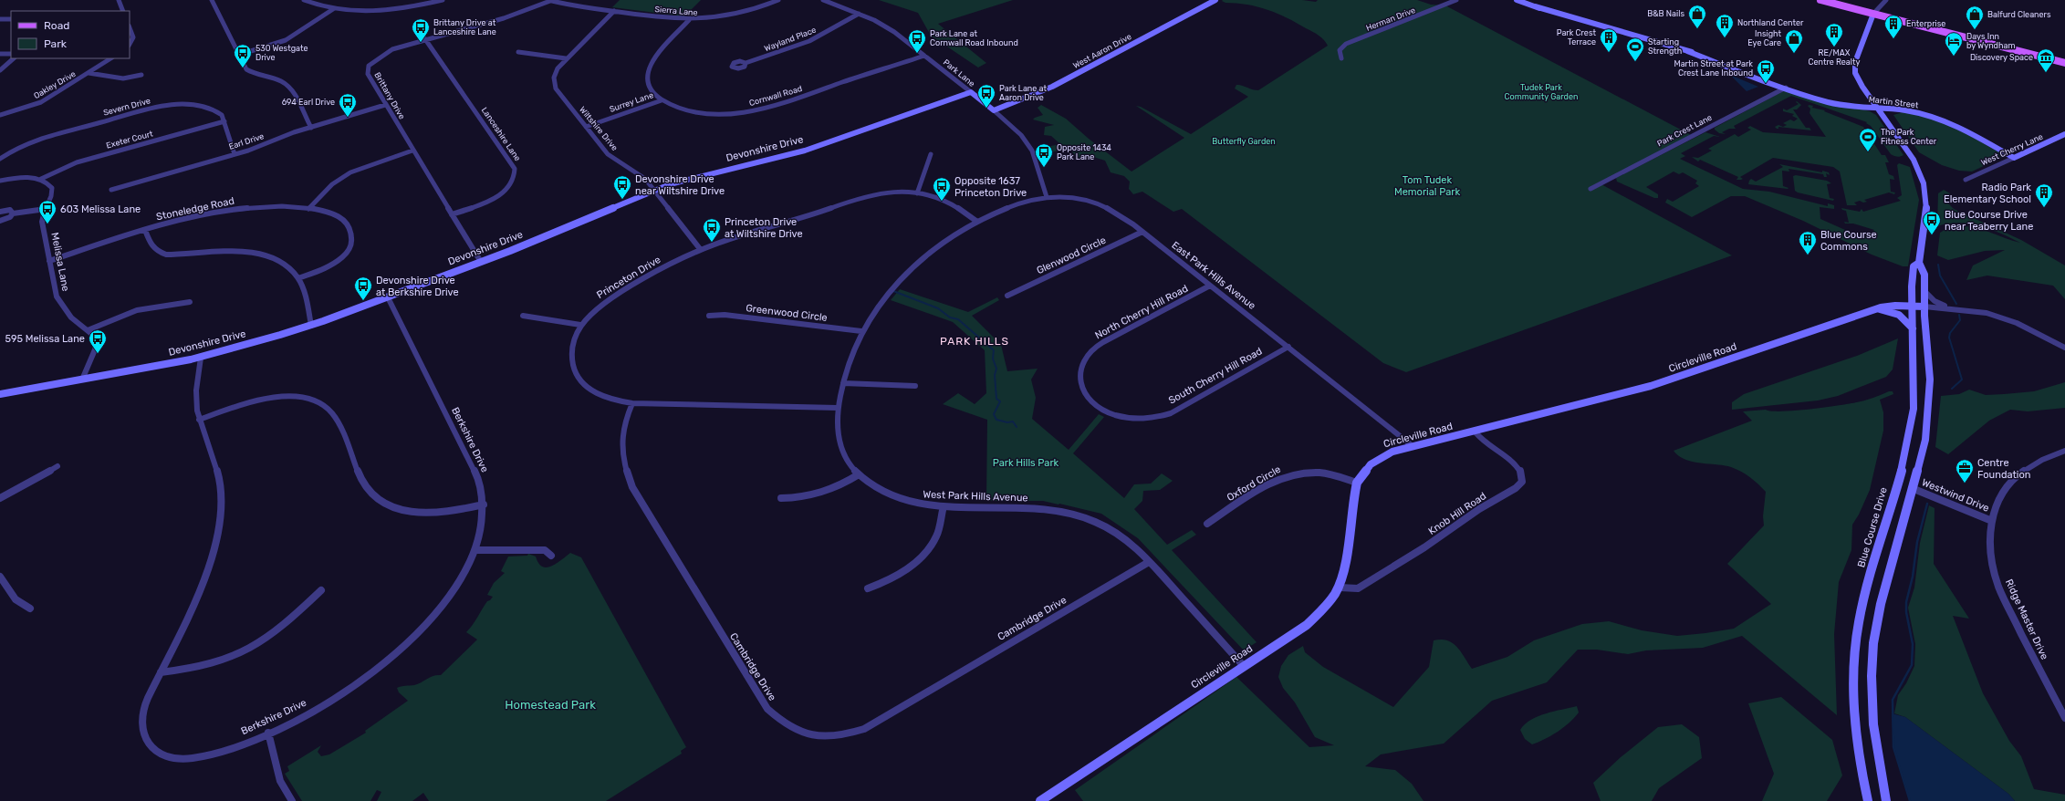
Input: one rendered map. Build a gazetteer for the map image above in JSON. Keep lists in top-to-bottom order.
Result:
{
  "streets": {
    "street": [
      "Sierra Lane",
      "Herman Drive",
      "Wayland Place",
      "West Aaron Drive",
      "Park Lane",
      "Oakley Drive",
      "Brittany Drive",
      "Cornwall Road",
      "Surrey Lane",
      "Martin Street",
      "Severn Drive",
      "Wiltshire Drive",
      "Park Crest Lane",
      "Lanceshire Lane",
      "Exeter Court",
      "Earl Drive",
      "Devonshire Drive",
      "West Cherry Lane",
      "Stoneledge Road",
      "Glenwood Circle",
      "Melissa Lane",
      "East Park Hills Avenue",
      "Princeton Drive",
      "North Cherry Hill Road",
      "Greenwood Circle",
      "Circleville Road",
      "South Cherry Hill Road",
      "Berkshire Drive",
      "Oxford Circle",
      "Westwind Drive",
      "West Park Hills Avenue",
      "Knob Hill Road",
      "Blue Course Drive",
      "Cambridge Drive",
      "Ridge Master Drive"
    ]
  },
  "crossings": [
    ["Sierra Lane", "Brittany Drive"],
    ["Sierra Lane", "Cornwall Road"],
    ["Sierra Lane", "Wiltshire Drive"],
    ["Wayland Place", "Park Lane"],
    ["West Aaron Drive", "Park Lane"],
    ["Park Lane", "Cornwall Road"],
    ["Park Lane", "Devonshire Drive"],
    ["Park Lane", "East Park Hills Avenue"],
    ["Brittany Drive", "Lanceshire Lane"],
    ["Brittany Drive", "Earl Drive"],
    ["Brittany Drive", "Devonshire Drive"],
    ["Cornwall Road", "Surrey Lane"],
    ["Surrey Lane", "Wiltshire Drive"],
    ["Martin Street", "Park Crest Lane"],
    ["Martin Street", "West Cherry Lane"],
    ["Martin Street", "Blue Course Drive"],
    ["Severn Drive", "Exeter Court"],
    ["Wiltshire Drive", "Devonshire Drive"],
    ["Wiltshire Drive", "Princeton Drive"],
    ["Exeter Court", "Melissa Lane"],
    ["Devonshire Drive", "Melissa Lane"],
    ["Devonshire Drive", "Berkshire Drive"],
    ["Stoneledge Road", "Melissa Lane"],
    ["Glenwood Circle", "East Park Hills Avenue"],
    ["East Park Hills Avenue", "Princeton Drive"],
    ["East Park Hills Avenue", "North Cherry Hill Road"],
    ["East Park Hills Avenue", "Circleville Road"],
    ["East Park Hills Avenue", "South Cherry Hill Road"],
    ["East Park Hills Avenue", "West Park Hills Avenue"],
    ["Princeton Drive", "West Park Hills Avenue"],
    ["Princeton Drive", "Cambridge Drive"],
    ["North Cherry Hill Road", "South Cherry Hill Road"],
    ["Greenwood Circle", "West Park Hills Avenue"],
    ["Circleville Road", "Oxford Circle"],
    ["Circleville Road", "West Park Hills Avenue"],
    ["Circleville Road", "Knob Hill Road"],
    ["Circleville Road", "Blue Course Drive"],
    ["Westwind Drive", "Blue Course Drive"],
    ["Westwind Drive", "Ridge Master Drive"],
    ["West Park Hills Avenue", "Cambridge Drive"]
  ],
  "districts": ["PARK HILLS"],
  "parks": [
    "Tudek Park Community Garden",
    "Butterfly Garden",
    "Tom Tudek Memorial Park",
    "Park Hills Park",
    "Homestead Park"
  ],
  "places": {
    "shop": ["B&B Nails", "Balfurd Cleaners", "Insight Eye Care"],
    "building": [
      "Northland Center",
      "Enterprise",
      "RE/MAX Centre Realty",
      "Park Crest Terrace",
      "Radio Park Elementary School",
      "Blue Course Commons"
    ],
    "bus stop": [
      "Brittany Drive at Lanceshire Lane",
      "Park Lane at Cornwall Road Inbound",
      "530 Westgate Drive",
      "Martin Street at Park Crest Lane Inbound",
      "Park Lane at Aaron Drive",
      "694 Earl Drive",
      "Opposite 1434 Park Lane",
      "Devonshire Drive near Wiltshire Drive",
      "Opposite 1637 Princeton Drive",
      "603 Melissa Lane",
      "Blue Course Drive near Teaberry Lane",
      "Princeton Drive at Wiltshire Drive",
      "Devonshire Drive at Berkshire Drive",
      "595 Melissa Lane"
    ],
    "hotel": ["Days Inn by Wyndham"],
    "sports": ["Starting Strength", "The Park Fitness Center"],
    "museum": ["Discovery Space"],
    "office": ["Centre Foundation"]
  },
  "legend": ["Road", "Park"]
}
